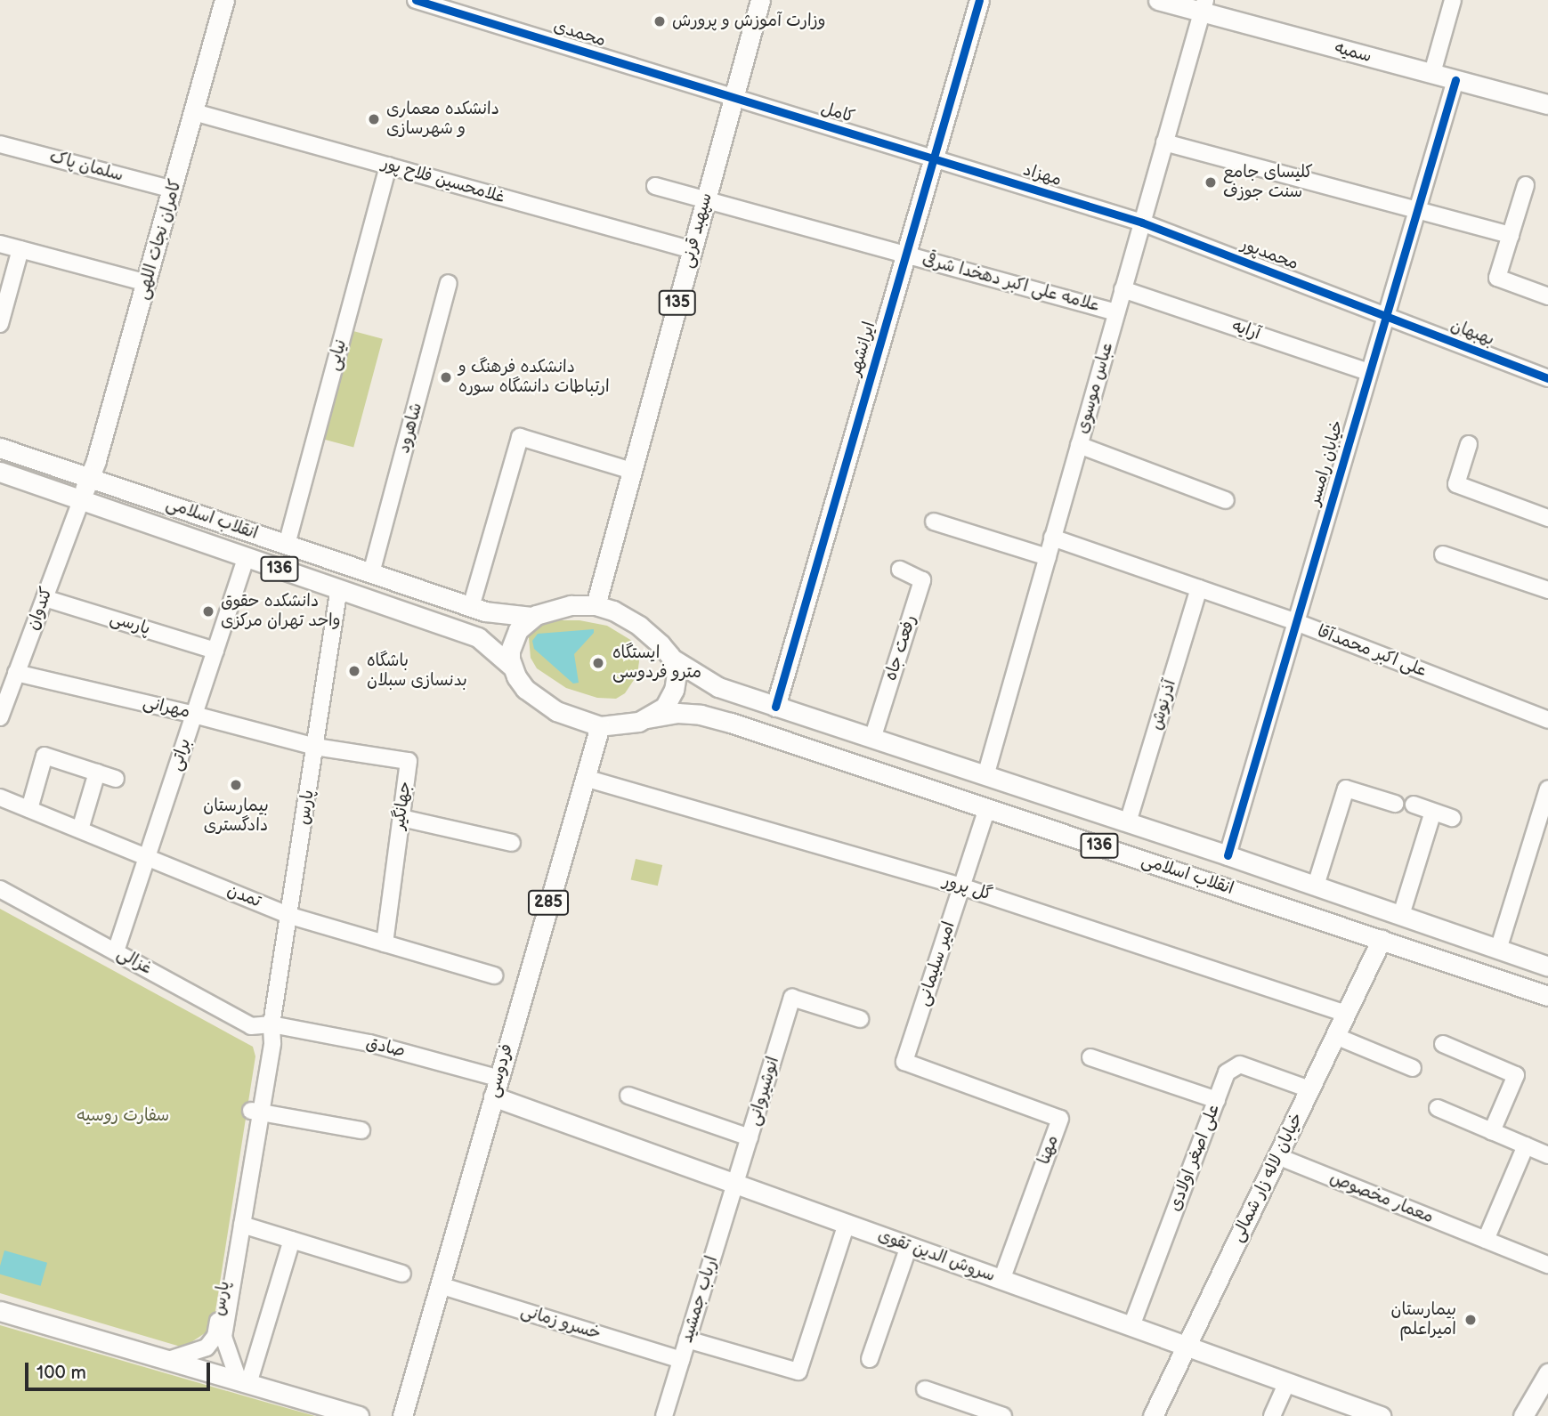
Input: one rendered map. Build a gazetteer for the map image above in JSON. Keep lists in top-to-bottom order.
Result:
{
  "streets": {
    "main road": [
      "سمیه",
      "سپهبد قرنی",
      "کامران نجات اللهی",
      "135",
      "ایرانشهر",
      "انقلاب اسلامی",
      "136",
      "285",
      "فردوسی",
      "خیابان لاله زار شمالی",
      "سروش الدین تقوی"
    ],
    "street": [
      "محمدی",
      "کامل",
      "سلمان پاک",
      "مهزاد",
      "غلامحسین فلاح‌ پور",
      "محمدپور",
      "علامه علی اکبر دهخدا شرقی",
      "آرایه",
      "بهبهان",
      "نیایی",
      "عباس موسوی",
      "شاهرود",
      "خیابان رامسر",
      "کندوان",
      "پارسی",
      "رفعت جاه",
      "علی اکبر محمدآقا",
      "آذرنوش",
      "مهرانی",
      "براتی",
      "جهانگیر",
      "پارس",
      "گل پرور",
      "تمدن",
      "غزالی",
      "امیر سلیمانی",
      "صادق",
      "انوشیروانی",
      "مهنا",
      "علی اصغر اولادی",
      "معمار مخصوص",
      "ارباب جمشید",
      "خسرو زمانی"
    ]
  },
  "crossings": [
    ["محمدی", "کامل"],
    ["محمدی", "سپهبد قرنی"],
    ["سمیه", "عباس موسوی"],
    ["سمیه", "خیابان رامسر"],
    ["کامل", "مهزاد"],
    ["کامل", "سپهبد قرنی"],
    ["کامل", "ایرانشهر"],
    ["سلمان پاک", "کامران نجات اللهی"],
    ["مهزاد", "محمدپور"],
    ["مهزاد", "ایرانشهر"],
    ["مهزاد", "عباس موسوی"],
    ["غلامحسین فلاح‌ پور", "سپهبد قرنی"],
    ["غلامحسین فلاح‌ پور", "کامران نجات اللهی"],
    ["غلامحسین فلاح‌ پور", "نیایی"],
    ["سپهبد قرنی", "علامه علی اکبر دهخدا شرقی"],
    ["سپهبد قرنی", "انقلاب اسلامی"],
    ["سپهبد قرنی", "فردوسی"],
    ["کامران نجات اللهی", "انقلاب اسلامی"],
    ["کامران نجات اللهی", "کندوان"],
    ["محمدپور", "بهبهان"],
    ["محمدپور", "عباس موسوی"],
    ["محمدپور", "خیابان رامسر"],
    ["علامه علی اکبر دهخدا شرقی", "ایرانشهر"],
    ["علامه علی اکبر دهخدا شرقی", "عباس موسوی"],
    ["آرایه", "عباس موسوی"],
    ["آرایه", "خیابان رامسر"],
    ["بهبهان", "خیابان رامسر"],
    ["ایرانشهر", "انقلاب اسلامی"],
    ["نیایی", "انقلاب اسلامی"],
    ["عباس موسوی", "انقلاب اسلامی"],
    ["عباس موسوی", "علی اکبر محمدآقا"],
    ["شاهرود", "انقلاب اسلامی"],
    ["خیابان رامسر", "انقلاب اسلامی"],
    ["خیابان رامسر", "علی اکبر محمدآقا"],
    ["انقلاب اسلامی", "کندوان"],
    ["انقلاب اسلامی", "رفعت جاه"],
    ["انقلاب اسلامی", "آذرنوش"],
    ["انقلاب اسلامی", "براتی"],
    ["انقلاب اسلامی", "پارس"],
    ["انقلاب اسلامی", "امیر سلیمانی"],
    ["انقلاب اسلامی", "فردوسی"],
    ["انقلاب اسلامی", "خیابان لاله زار شمالی"],
    ["کندوان", "پارسی"],
    ["کندوان", "مهرانی"],
    ["پارسی", "براتی"],
    ["علی اکبر محمدآقا", "آذرنوش"],
    ["مهرانی", "براتی"],
    ["مهرانی", "جهانگیر"],
    ["مهرانی", "پارس"],
    ["براتی", "تمدن"],
    ["براتی", "غزالی"],
    ["جهانگیر", "پارس"],
    ["جهانگیر", "تمدن"],
    ["پارس", "تمدن"],
    ["پارس", "غزالی"],
    ["پارس", "صادق"],
    ["گل پرور", "امیر سلیمانی"],
    ["گل پرور", "فردوسی"],
    ["گل پرور", "خیابان لاله زار شمالی"],
    ["غزالی", "صادق"],
    ["امیر سلیمانی", "مهنا"],
    ["صادق", "فردوسی"],
    ["صادق", "سروش الدین تقوی"],
    ["فردوسی", "سروش الدین تقوی"],
    ["فردوسی", "خسرو زمانی"],
    ["انوشیروانی", "سروش الدین تقوی"],
    ["انوشیروانی", "ارباب جمشید"],
    ["مهنا", "سروش الدین تقوی"],
    ["علی اصغر اولادی", "خیابان لاله زار شمالی"],
    ["علی اصغر اولادی", "سروش الدین تقوی"],
    ["خیابان لاله زار شمالی", "معمار مخصوص"],
    ["خیابان لاله زار شمالی", "سروش الدین تقوی"],
    ["سروش الدین تقوی", "ارباب جمشید"],
    ["ارباب جمشید", "خسرو زمانی"]
  ],
  "parks": ["سفارت روسیه"],
  "places": [
    "وزارت آموزش و پرورش",
    "دانشکده معماری و شهرسازی",
    "کلیسای جامع سنت جوزف",
    "دانشکده فرهنگ و ارتباطات دانشگاه سوره",
    "دانشکده حقوق واحد تهران مرکزی",
    "ایستگاه مترو فردوسی",
    "باشگاه بدنسازی سبلان",
    "بیمارستان دادگستری",
    "بیمارستان امیراعلم"
  ],
  "scale_bar": "100 m"
}
